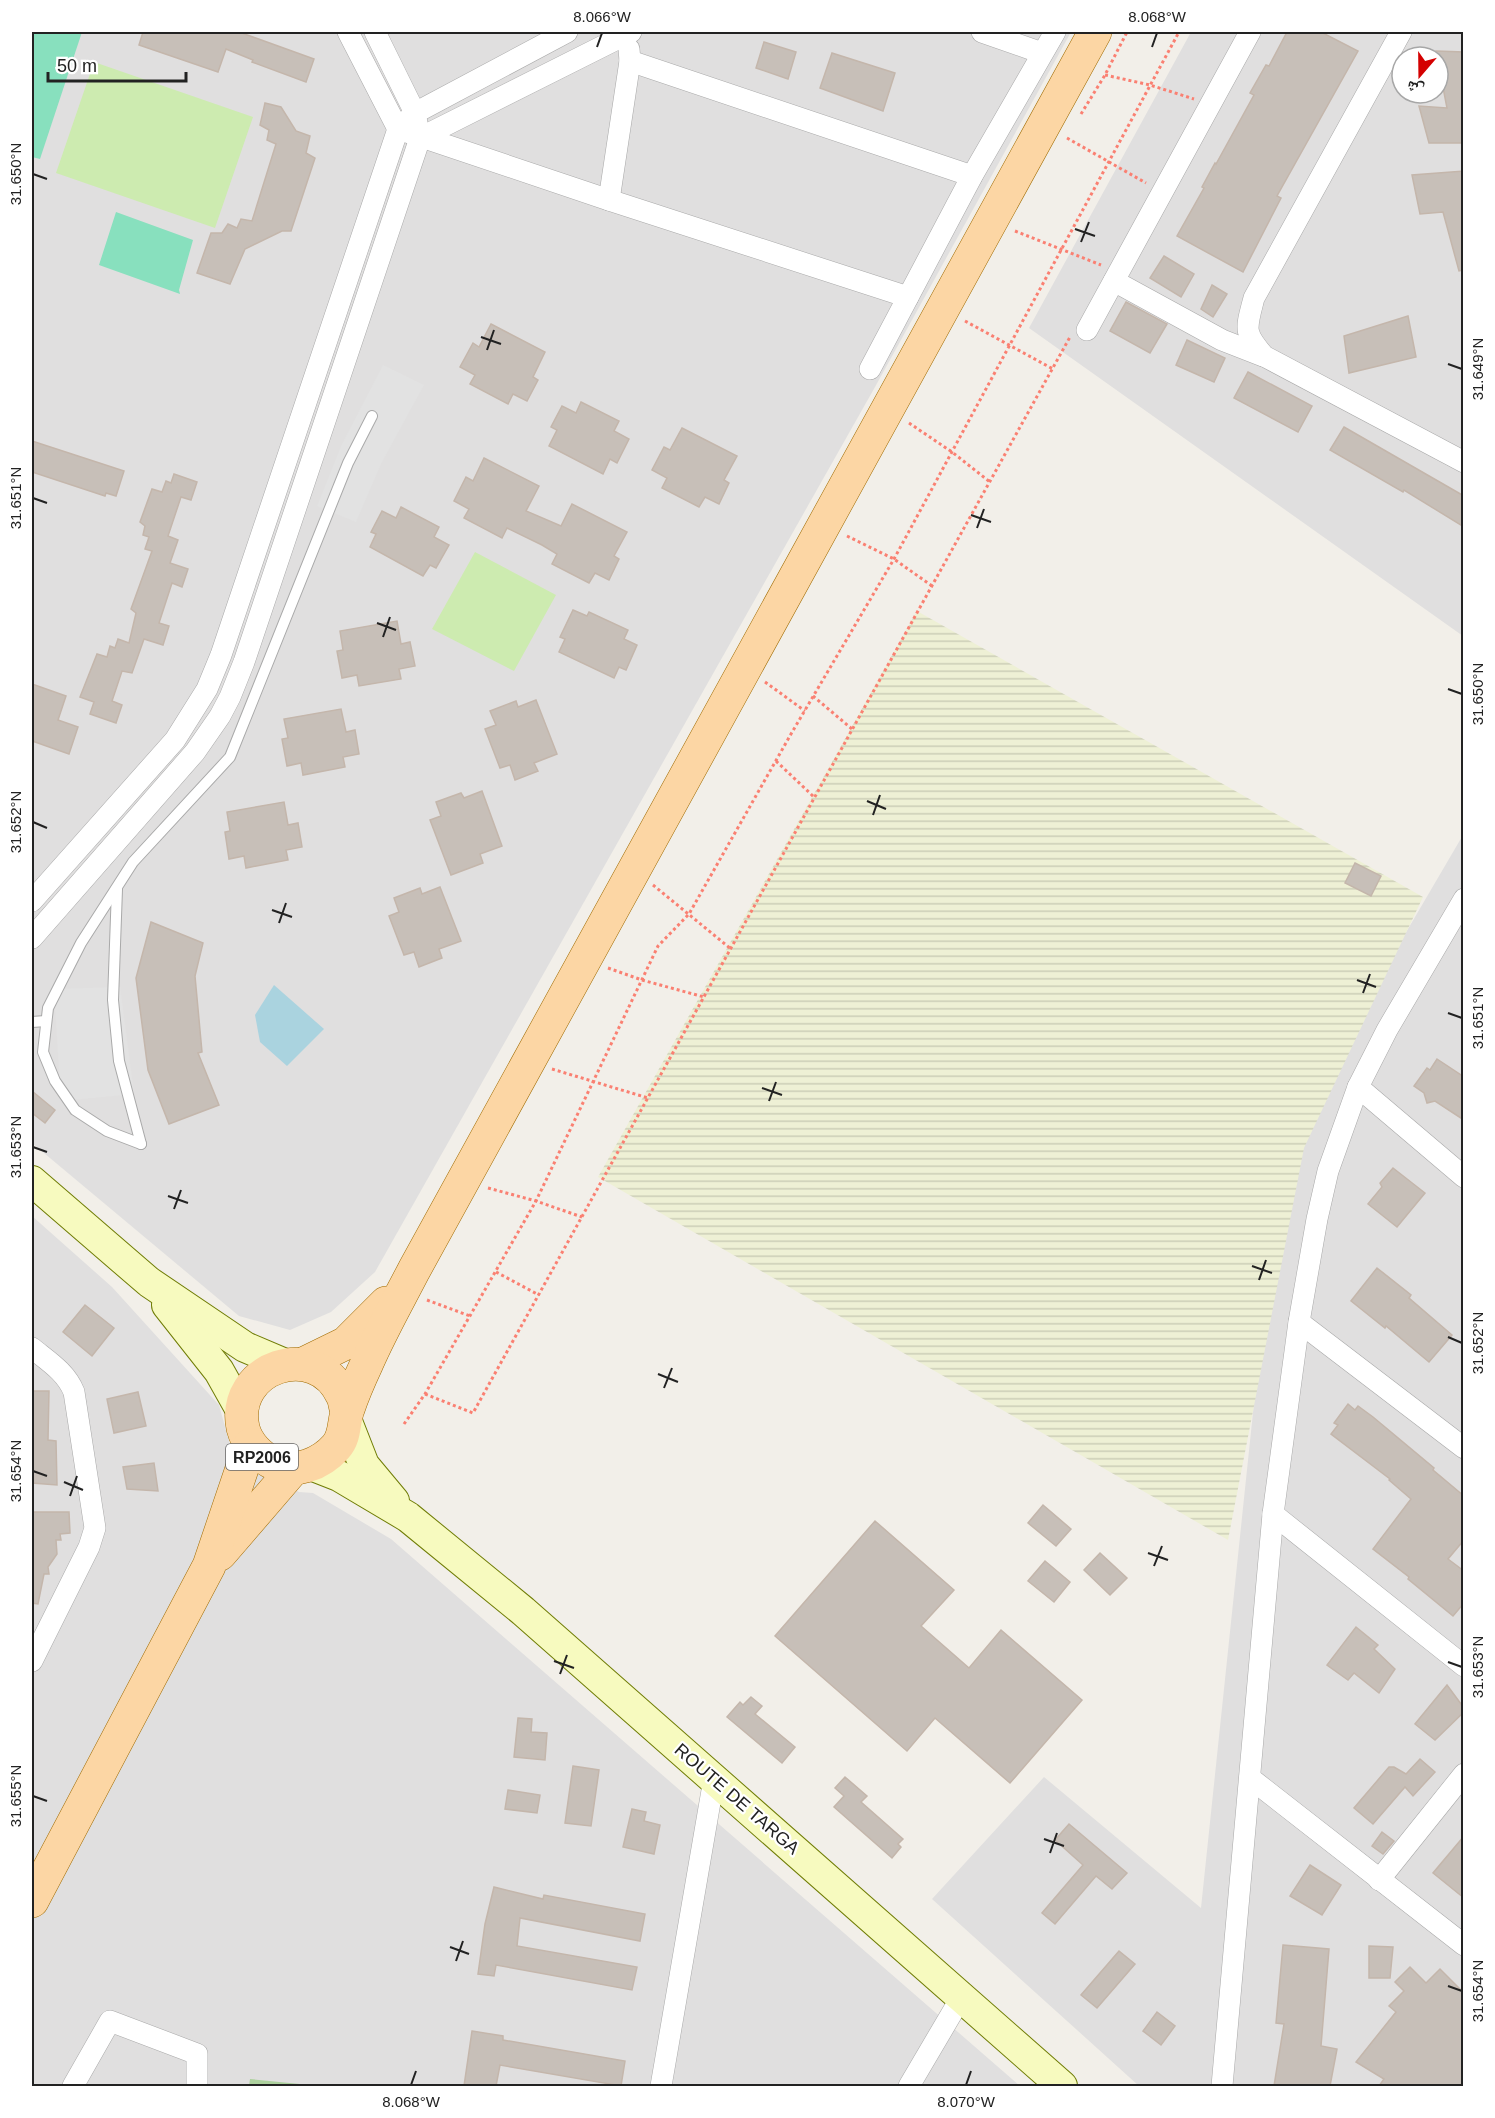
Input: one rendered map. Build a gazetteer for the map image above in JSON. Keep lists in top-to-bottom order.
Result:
{
  "streets": {
    "main road": ["RP2006", "ROUTE DE TARGA"]
  },
  "crossings": [
    ["RP2006", "ROUTE DE TARGA"]
  ],
  "scale_bar": "50 m",
  "north": "bottom",
  "coordinates": [
    "8.066°W",
    "8.068°W",
    "31.650°N",
    "31.649°N",
    "31.651°N",
    "31.652°N",
    "31.653°N",
    "31.654°N",
    "31.655°N",
    "8.070°W"
  ]
}
